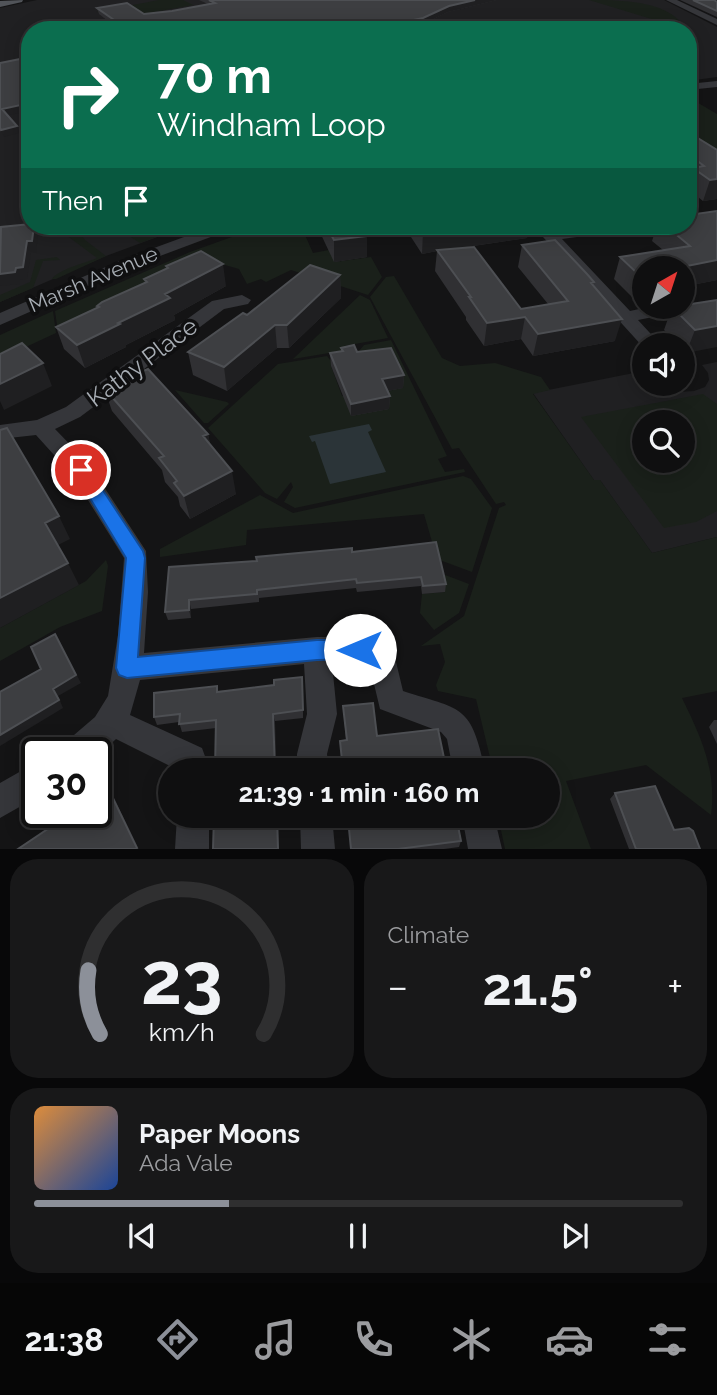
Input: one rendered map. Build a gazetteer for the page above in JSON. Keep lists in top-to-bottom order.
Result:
{
  "streets": {
    "street": ["Marsh Avenue", "Kathy Place"]
  },
  "north": "top right",
  "page": {
    "turn": ["70 m", "Windham Loop"],
    "then": "Then",
    "limit": "30",
    "trip": "21:39 · 1 min · 160 m",
    "tile": "Climate",
    "heat": ["−", "21.5°", "+"],
    "song": ["Paper Moons", "Ada Vale"],
    "tabs": "21:38",
    "gauge": ["23", "km/h"]
  }
}
